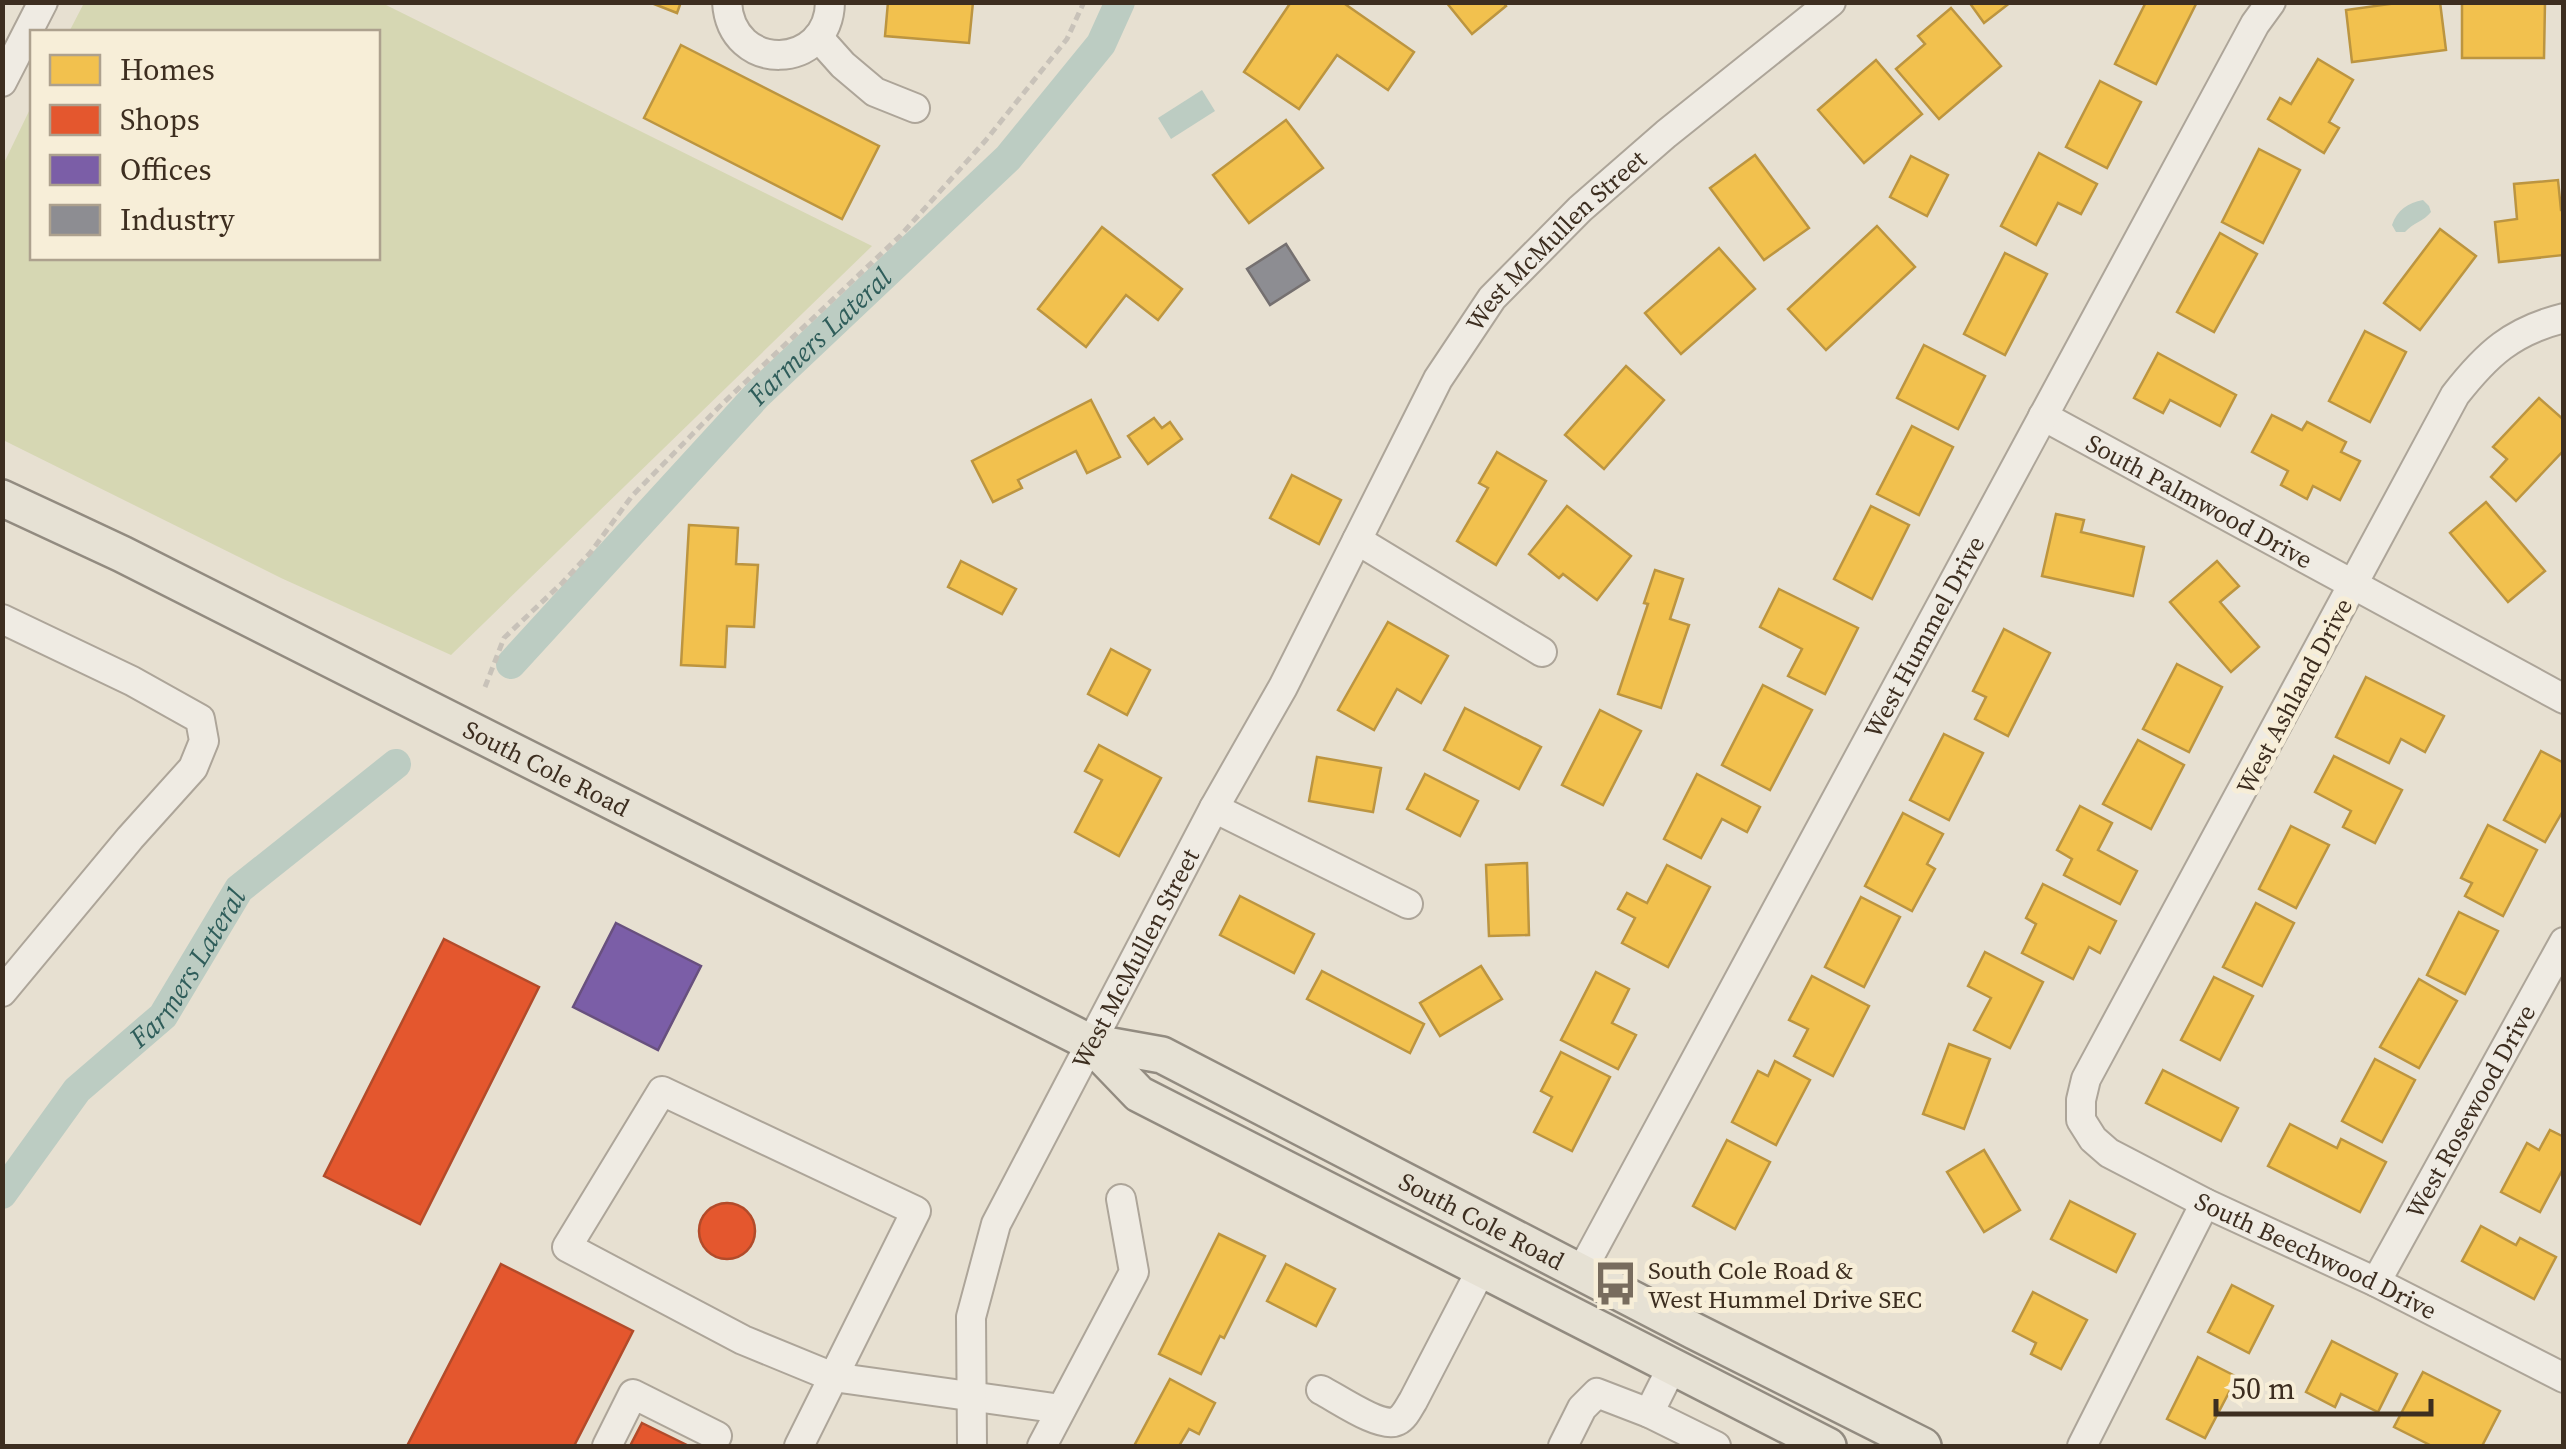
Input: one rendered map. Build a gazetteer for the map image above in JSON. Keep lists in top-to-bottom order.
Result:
{
  "streets": {
    "main road": ["South Cole Road"],
    "street": [
      "West McMullen Street",
      "South Palmwood Drive",
      "West Hummel Drive",
      "West Ashland Drive",
      "West Rosewood Drive",
      "South Beechwood Drive"
    ]
  },
  "crossings": [
    ["West McMullen Street", "South Cole Road"],
    ["South Palmwood Drive", "West Hummel Drive"],
    ["South Palmwood Drive", "West Ashland Drive"],
    ["West Hummel Drive", "South Cole Road"],
    ["West Ashland Drive", "South Beechwood Drive"],
    ["West Rosewood Drive", "South Beechwood Drive"]
  ],
  "water": ["Farmers Lateral"],
  "places": {
    "bus stop": ["South Cole Road & West Hummel Drive SEC"]
  },
  "legend": [
    "Homes",
    "Shops",
    "Offices",
    "Industry"
  ],
  "scale_bar": "50 m"
}
